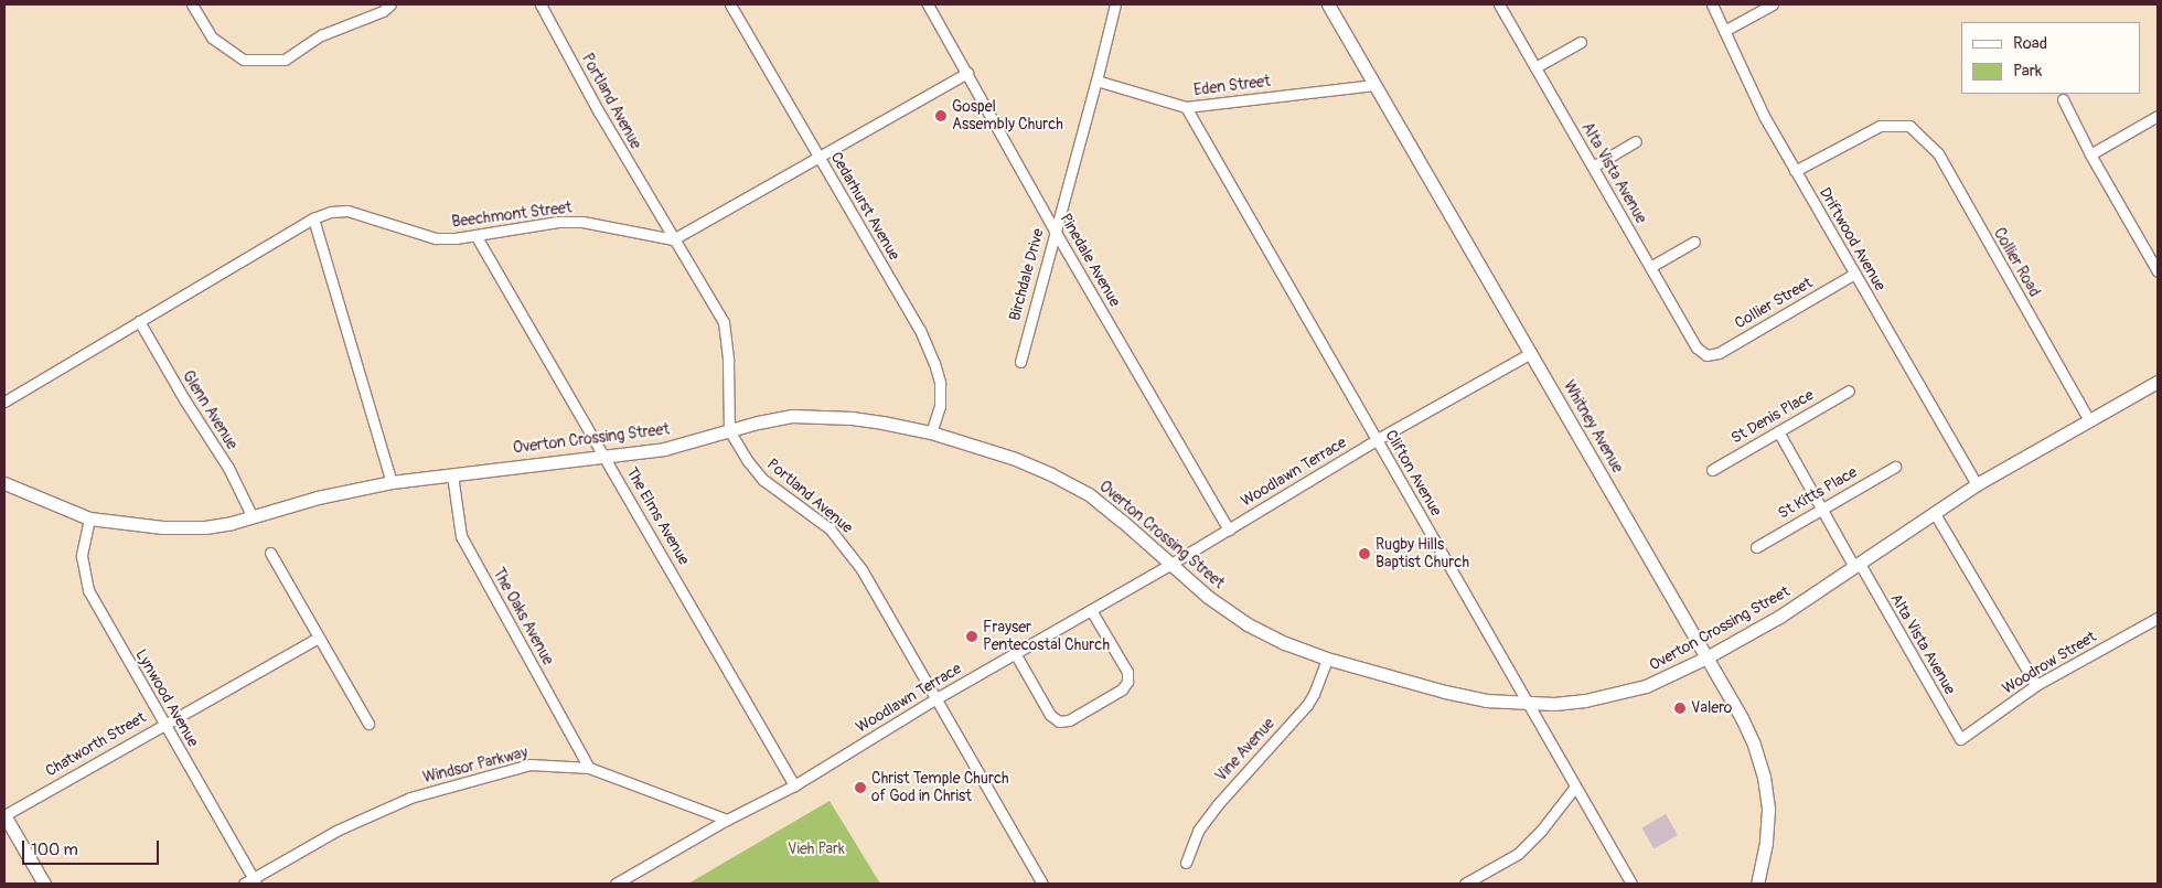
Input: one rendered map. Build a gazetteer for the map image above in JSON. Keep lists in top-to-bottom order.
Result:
{
  "streets": {
    "main road": ["Whitney Avenue", "Overton Crossing Street"],
    "street": [
      "Eden Street",
      "Portland Avenue",
      "Alta Vista Avenue",
      "Cedarhurst Avenue",
      "Beechmont Street",
      "Driftwood Avenue",
      "Pinedale Avenue",
      "Collier Road",
      "Birchdale Drive",
      "Collier Street",
      "Glenn Avenue",
      "St Denis Place",
      "Woodlawn Terrace",
      "Clifton Avenue",
      "St Kitts Place",
      "The Elms Avenue",
      "The Oaks Avenue",
      "Woodrow Street",
      "Lynwood Avenue",
      "Chatworth Street",
      "Vine Avenue",
      "Windsor Parkway"
    ]
  },
  "crossings": [
    ["Eden Street", "Birchdale Drive"],
    ["Eden Street", "Whitney Avenue"],
    ["Eden Street", "Clifton Avenue"],
    ["Portland Avenue", "Beechmont Street"],
    ["Portland Avenue", "Overton Crossing Street"],
    ["Portland Avenue", "Woodlawn Terrace"],
    ["Alta Vista Avenue", "Collier Street"],
    ["Alta Vista Avenue", "St Denis Place"],
    ["Alta Vista Avenue", "Overton Crossing Street"],
    ["Alta Vista Avenue", "St Kitts Place"],
    ["Alta Vista Avenue", "Woodrow Street"],
    ["Cedarhurst Avenue", "Overton Crossing Street"],
    ["Beechmont Street", "Glenn Avenue"],
    ["Beechmont Street", "The Elms Avenue"],
    ["Driftwood Avenue", "Collier Road"],
    ["Driftwood Avenue", "Collier Street"],
    ["Driftwood Avenue", "Overton Crossing Street"],
    ["Pinedale Avenue", "Birchdale Drive"],
    ["Pinedale Avenue", "Woodlawn Terrace"],
    ["Collier Road", "Overton Crossing Street"],
    ["Glenn Avenue", "Overton Crossing Street"],
    ["Whitney Avenue", "Overton Crossing Street"],
    ["Whitney Avenue", "Woodlawn Terrace"],
    ["Overton Crossing Street", "Woodlawn Terrace"],
    ["Overton Crossing Street", "Clifton Avenue"],
    ["Overton Crossing Street", "The Elms Avenue"],
    ["Overton Crossing Street", "The Oaks Avenue"],
    ["Overton Crossing Street", "Lynwood Avenue"],
    ["Overton Crossing Street", "Vine Avenue"],
    ["Woodlawn Terrace", "Clifton Avenue"],
    ["Woodlawn Terrace", "The Elms Avenue"],
    ["Woodlawn Terrace", "Windsor Parkway"],
    ["The Oaks Avenue", "Windsor Parkway"],
    ["Lynwood Avenue", "Chatworth Street"],
    ["Lynwood Avenue", "Windsor Parkway"]
  ],
  "parks": ["Vieh Park"],
  "places": [
    "Gospel Assembly Church",
    "Rugby Hills Baptist Church",
    "Frayser Pentecostal Church",
    "Valero",
    "Christ Temple Church of God in Christ"
  ],
  "legend": ["Road", "Park"],
  "scale_bar": "100 m"
}
